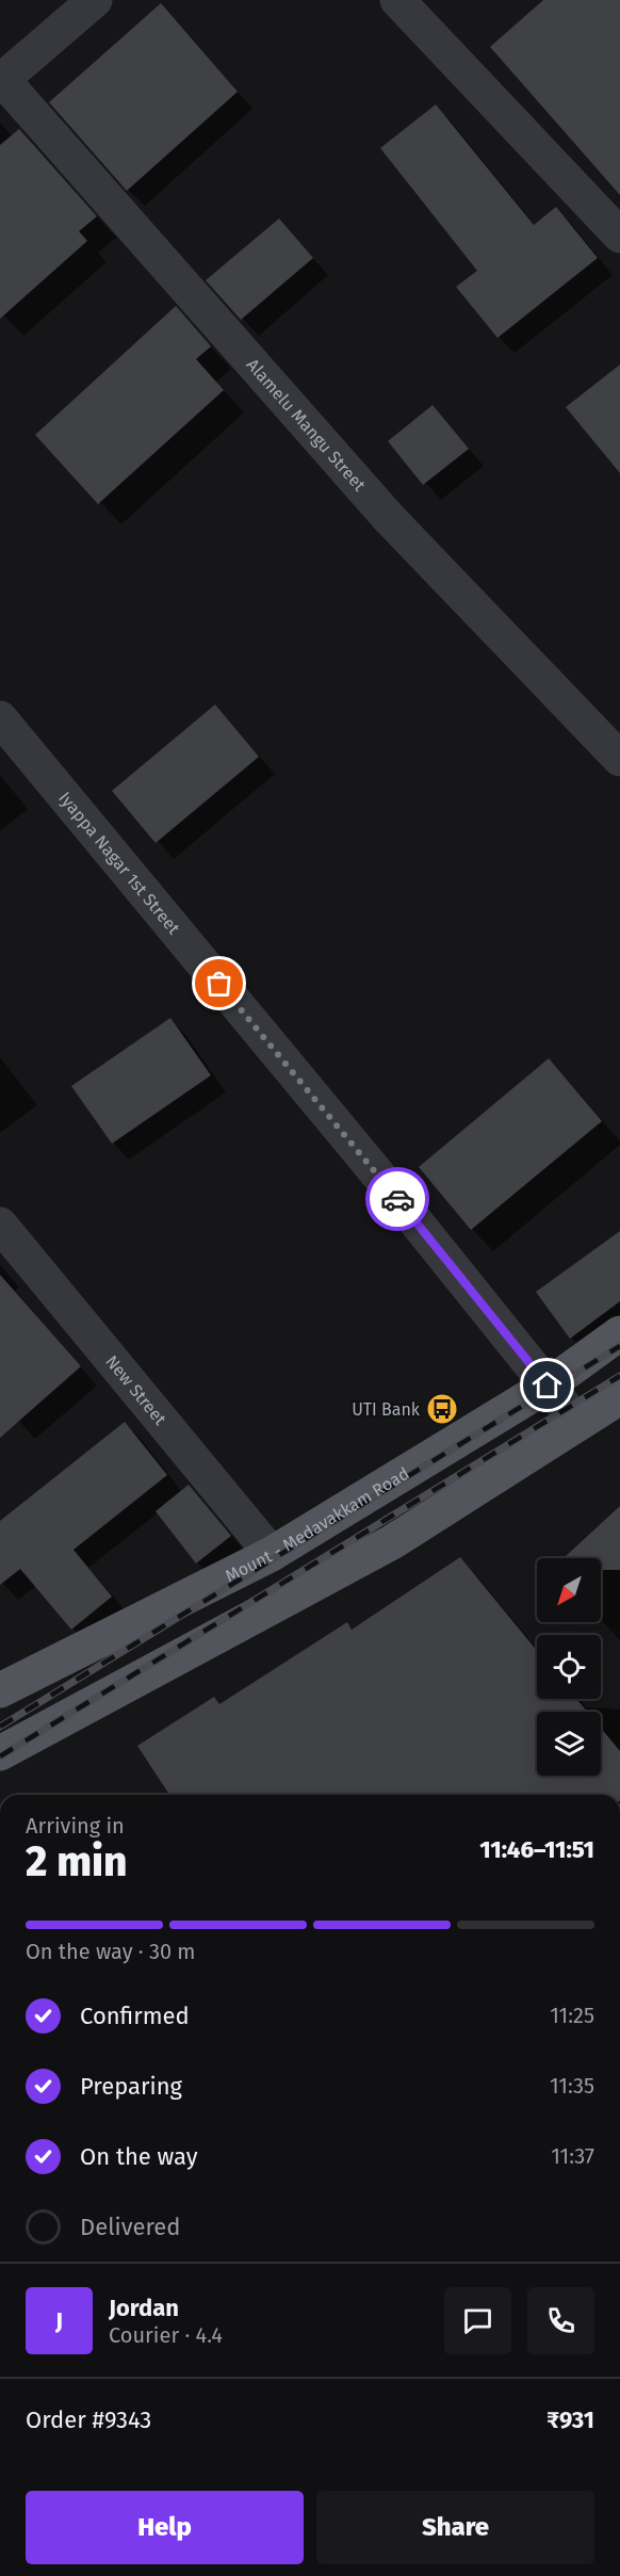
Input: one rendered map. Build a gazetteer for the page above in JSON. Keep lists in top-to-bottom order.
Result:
{
  "streets": {
    "main road": ["Mount - Medavakkam Road"],
    "street": ["Alamelu Mangu Street", "Iyappa Nagar 1st Street", "New Street"]
  },
  "crossings": [
    ["Iyappa Nagar 1st Street", "Mount - Medavakkam Road"],
    ["New Street", "Mount - Medavakkam Road"]
  ],
  "places": {
    "bus stop": ["UTI Bank"]
  },
  "north": "bottom left",
  "page": {
    "heading": ["2 min", "Arriving in", "11:46–11:51"],
    "panel": [
      "Jordan",
      "Courier · 4.4",
      "Order #9343",
      "₹931"
    ],
    "bar": "On the way · 30 m",
    "list": [
      ["Confirmed", "11:25"],
      ["Preparing", "11:35"],
      ["On the way", "11:37"],
      "Delivered"
    ],
    "round": "J",
    "buttons": ["Help", "Share"]
  }
}
